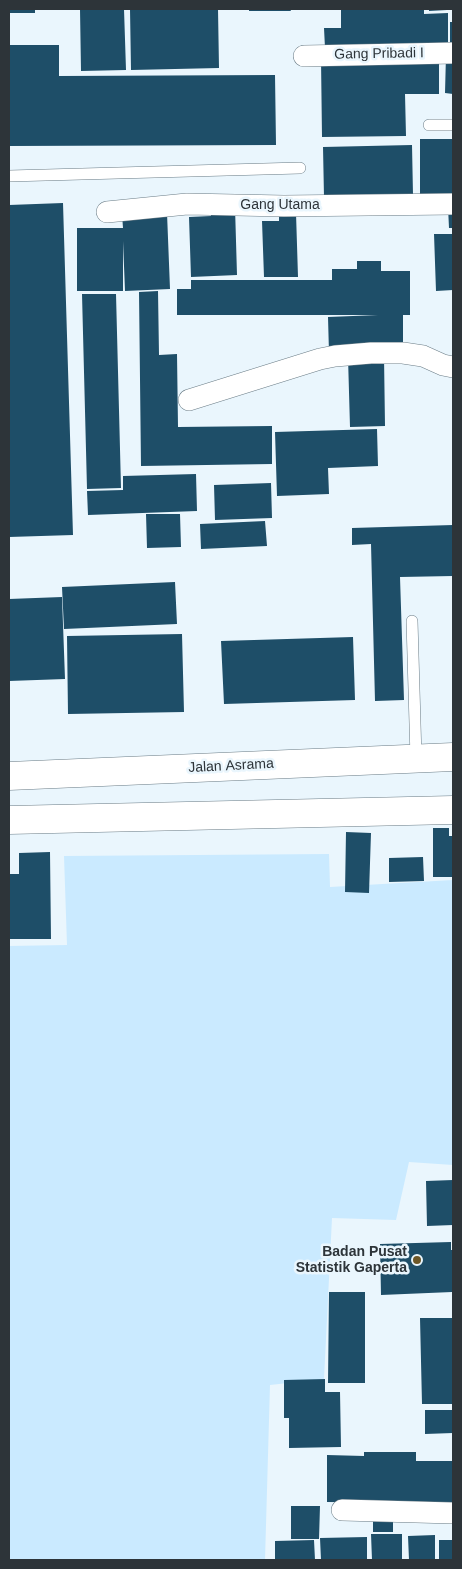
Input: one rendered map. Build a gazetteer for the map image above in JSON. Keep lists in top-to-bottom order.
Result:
{
  "streets": {
    "highway": ["Jalan Asrama"],
    "street": ["Gang Pribadi I", "Gang Utama"]
  },
  "places": ["Badan Pusat Statistik Gaperta"]
}
